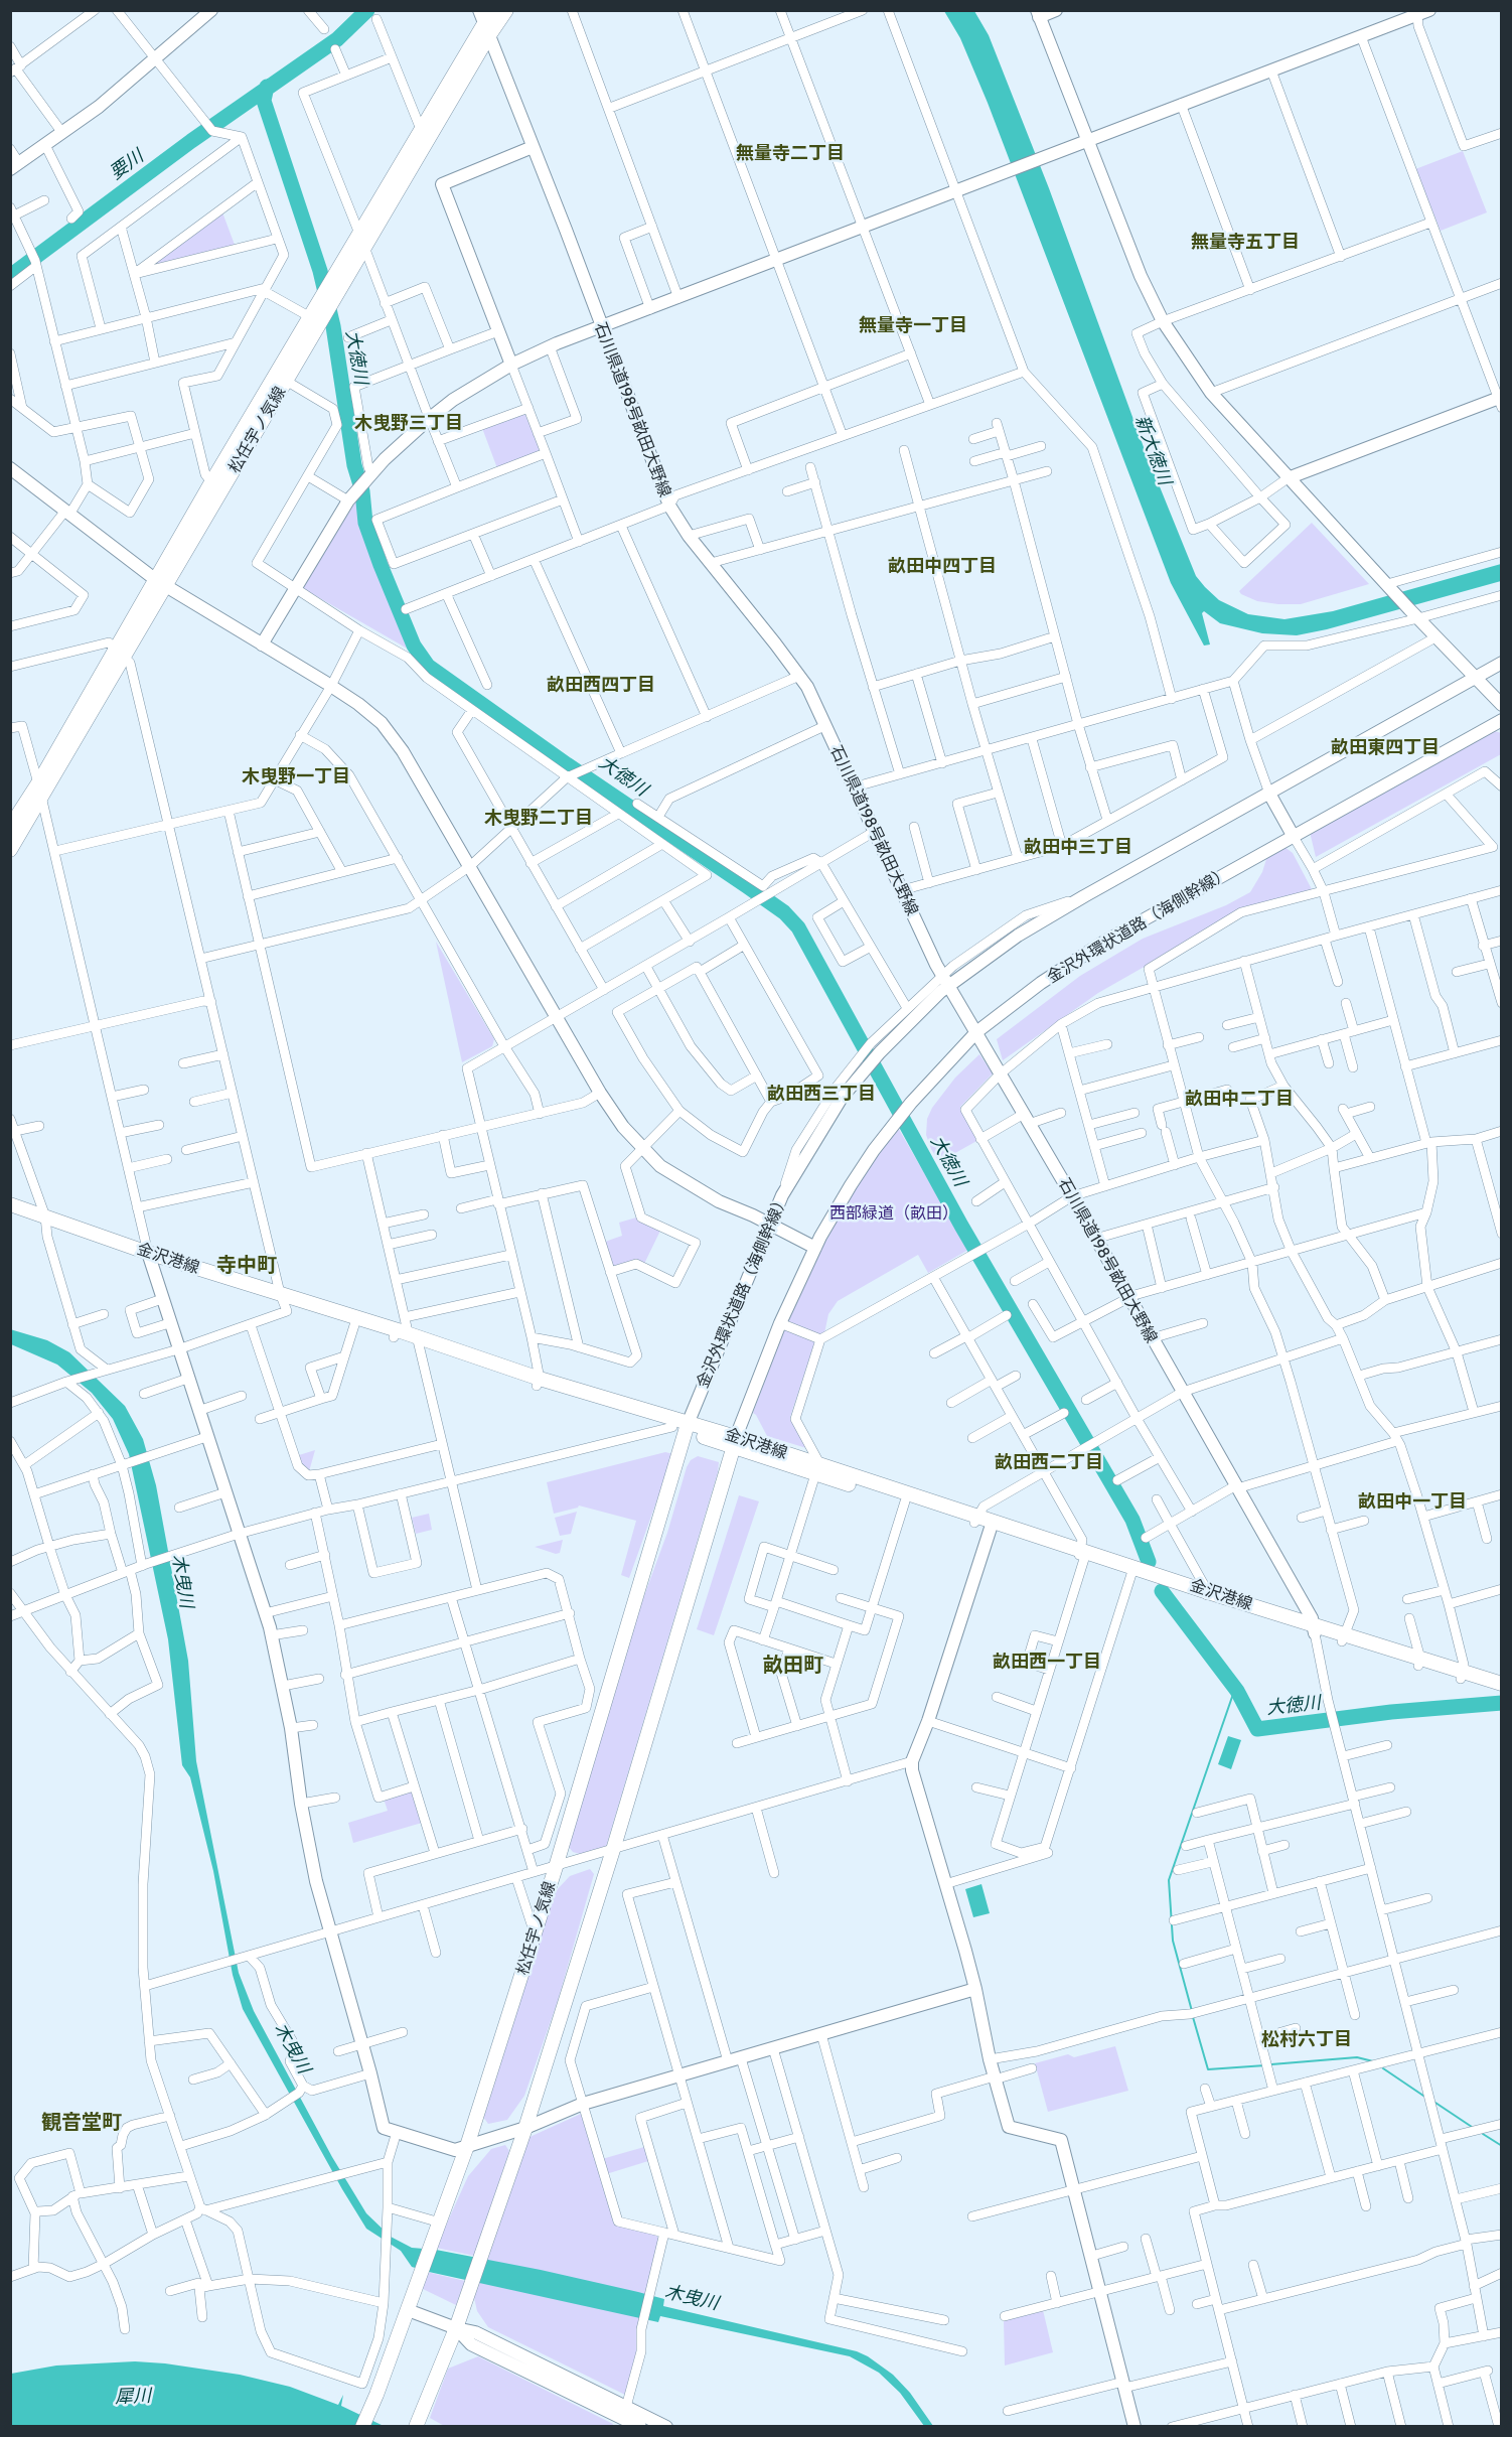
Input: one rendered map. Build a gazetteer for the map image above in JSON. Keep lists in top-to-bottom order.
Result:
{
  "streets": {
    "main road": ["松任宇ノ気線", "金沢港線"],
    "street": ["石川県道198号畝田大野線", "金沢外環状道路（海側幹線）"]
  },
  "crossings": [
    ["石川県道198号畝田大野線", "松任宇ノ気線"],
    ["石川県道198号畝田大野線", "金沢外環状道路（海側幹線）"],
    ["石川県道198号畝田大野線", "金沢港線"],
    ["松任宇ノ気線", "金沢外環状道路（海側幹線）"],
    ["松任宇ノ気線", "金沢港線"],
    ["金沢外環状道路（海側幹線）", "金沢港線"]
  ],
  "districts": [
    "無量寺二丁目",
    "無量寺五丁目",
    "無量寺一丁目",
    "木曳野三丁目",
    "畝田中四丁目",
    "畝田西四丁目",
    "畝田東四丁目",
    "木曳野一丁目",
    "木曳野二丁目",
    "畝田中三丁目",
    "畝田西三丁目",
    "畝田中二丁目",
    "寺中町",
    "畝田西二丁目",
    "畝田中一丁目",
    "畝田西一丁目",
    "畝田町",
    "松村六丁目",
    "観音堂町"
  ],
  "water": [
    "要川",
    "大徳川",
    "新大徳川",
    "木曳川",
    "犀川"
  ],
  "parks": ["西部緑道（畝田）"]
}
